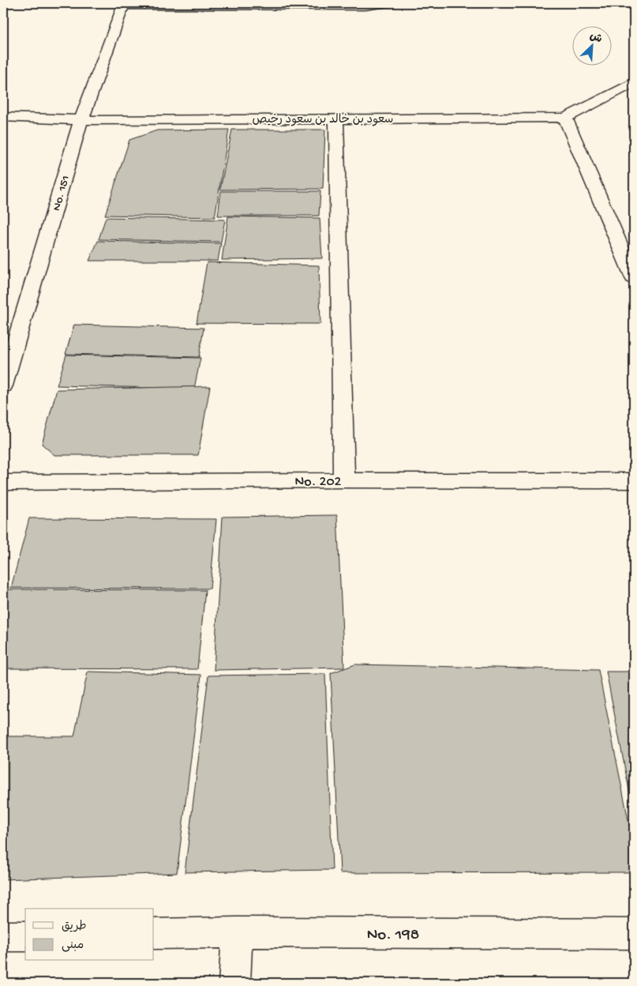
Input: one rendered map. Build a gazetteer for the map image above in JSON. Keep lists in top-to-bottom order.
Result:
{
  "streets": {
    "street": [
      "سعود بن خالد بن سعود رخيص",
      "No. 151",
      "No. 202",
      "No. 198"
    ]
  },
  "crossings": [
    ["سعود بن خالد بن سعود رخيص", "No. 151"]
  ],
  "legend": ["طريق", "مبنى"],
  "north": "top right"
}
